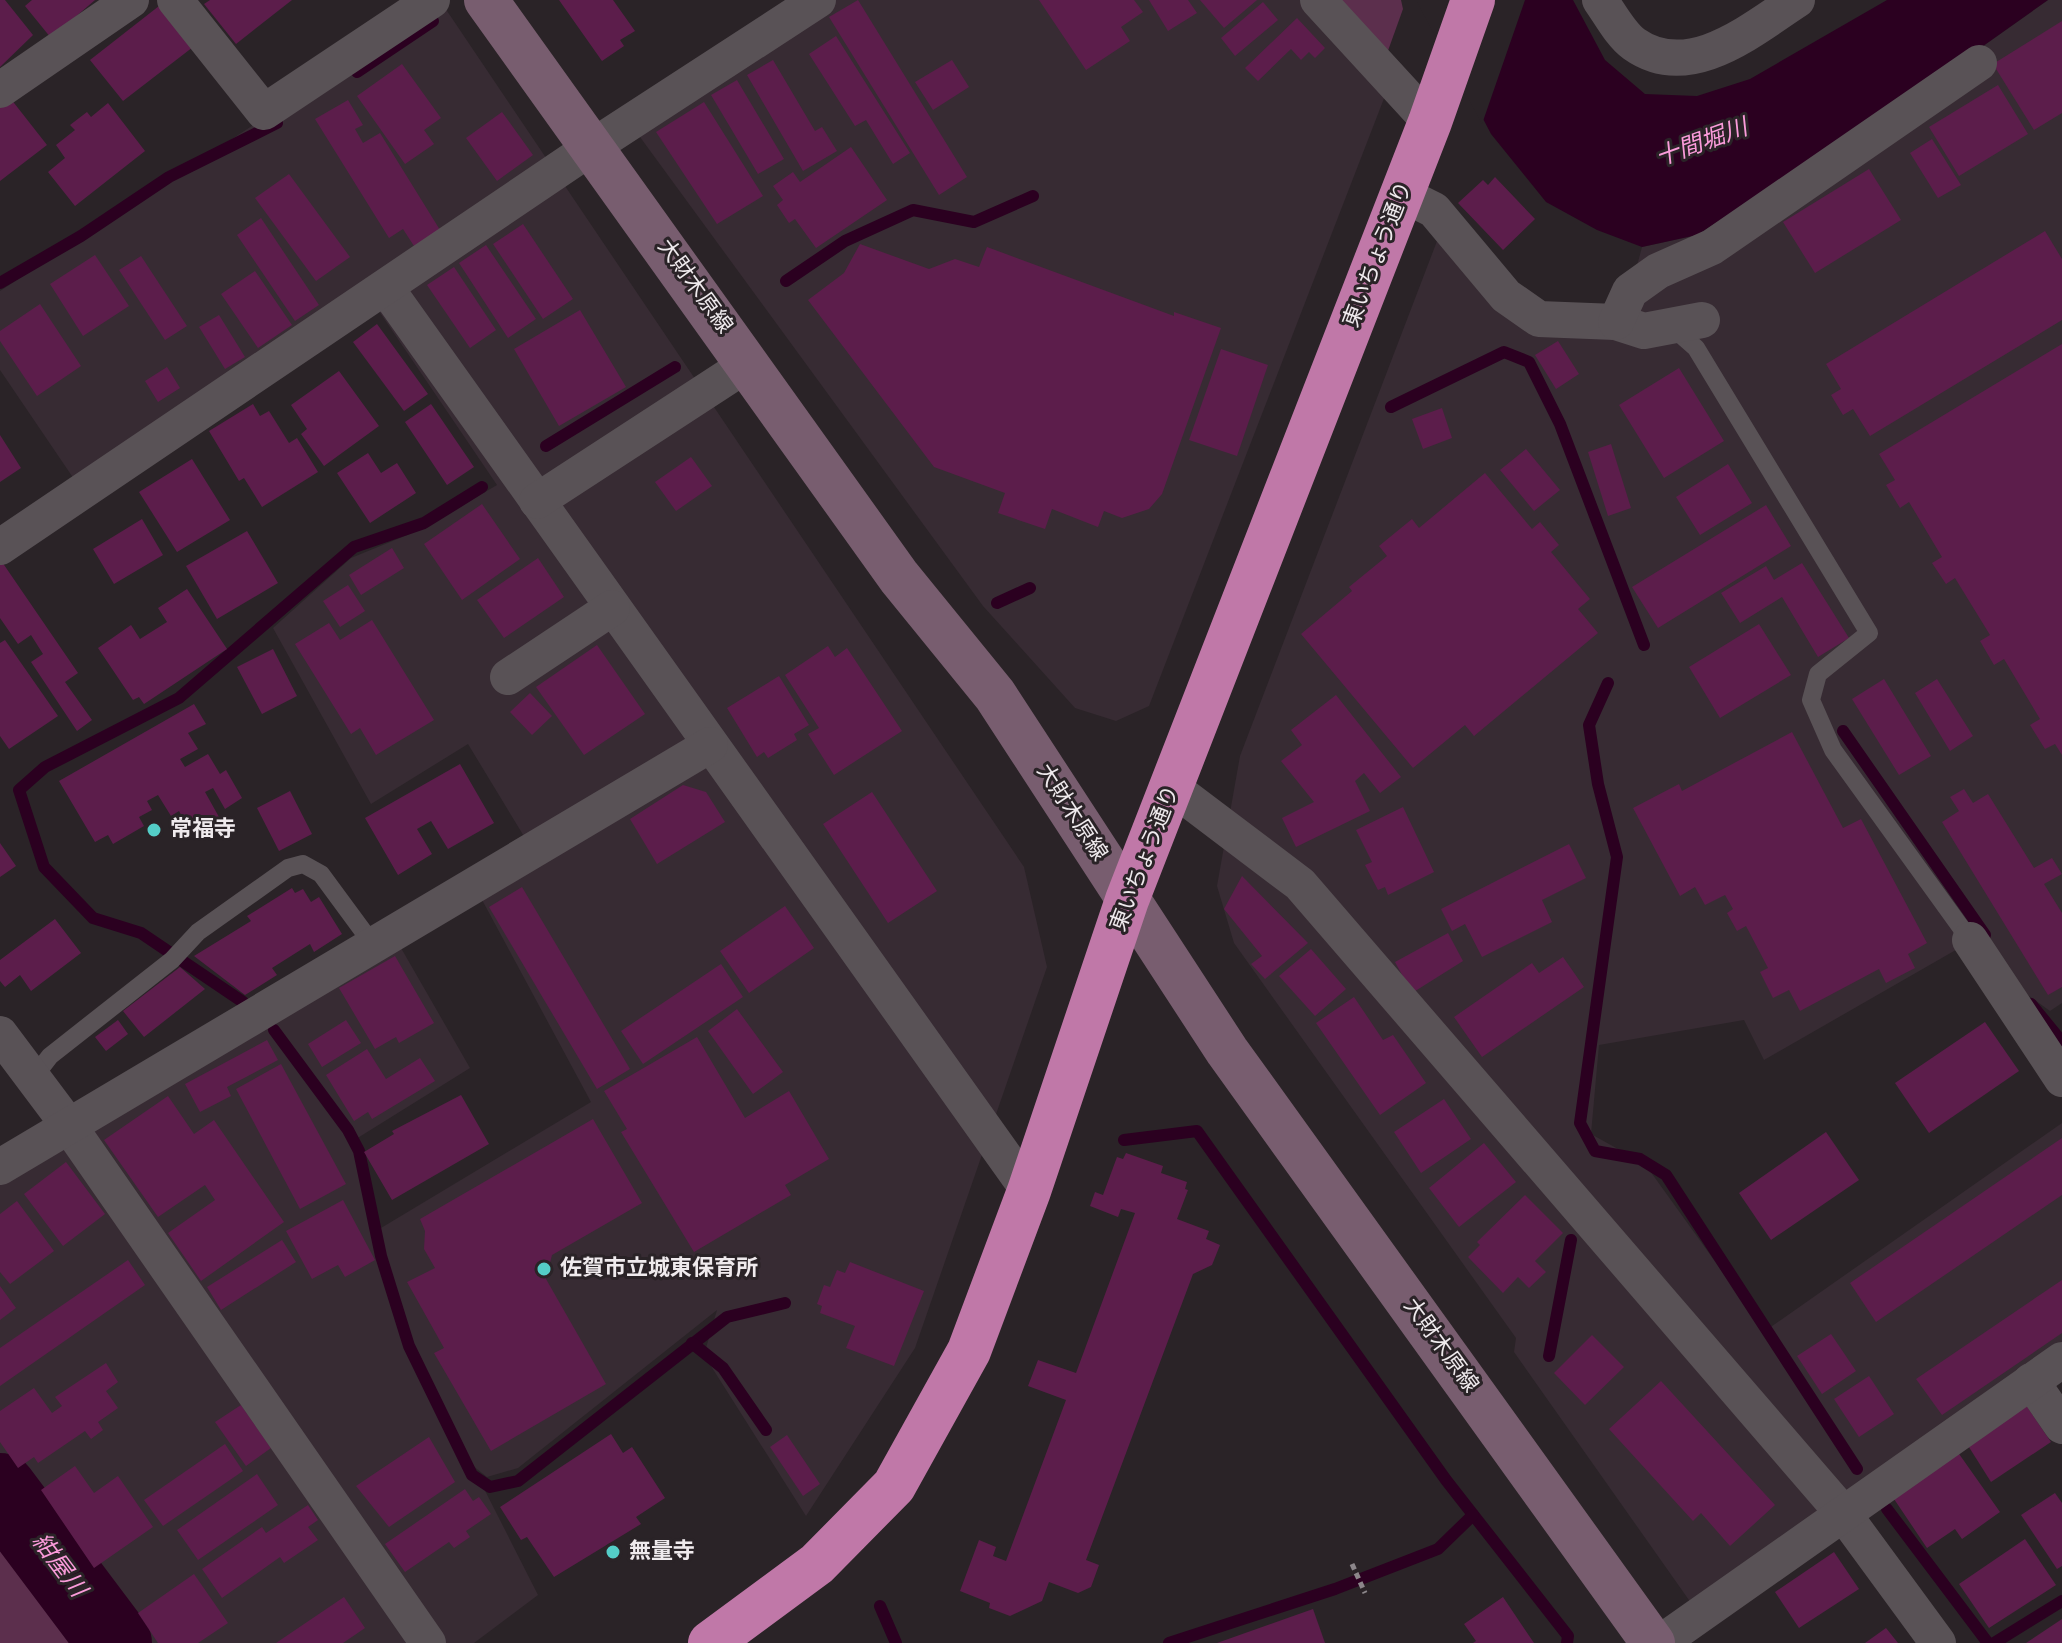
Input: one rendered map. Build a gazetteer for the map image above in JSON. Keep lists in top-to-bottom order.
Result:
{
  "streets": {
    "highway": ["東いちょう通り"],
    "street": ["大財木原線"]
  },
  "crossings": [
    ["東いちょう通り", "大財木原線"]
  ],
  "water": ["十間堀川", "紺屋川"],
  "places": ["常福寺", "佐賀市立城東保育所", "無量寺"]
}
